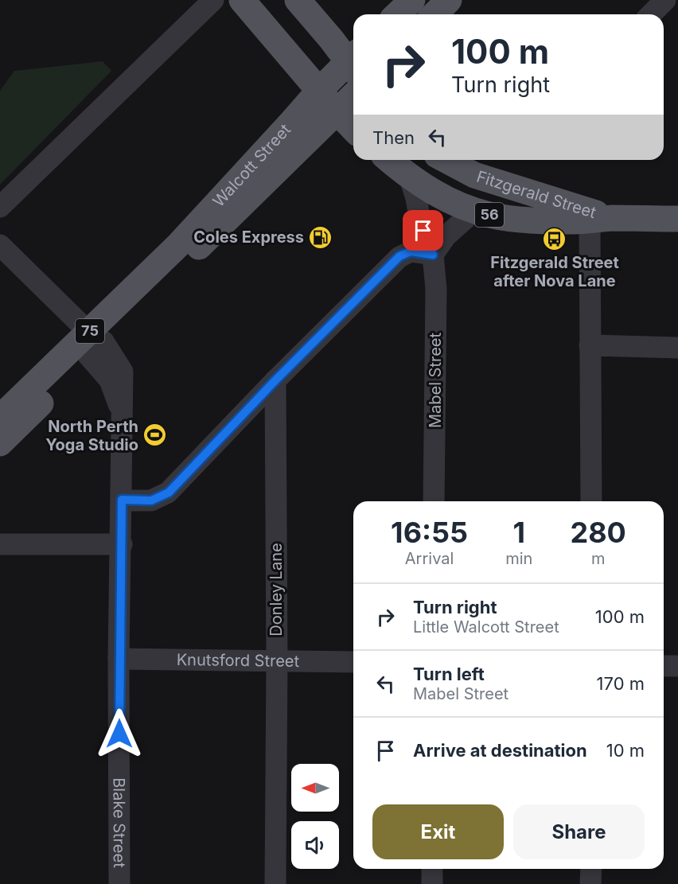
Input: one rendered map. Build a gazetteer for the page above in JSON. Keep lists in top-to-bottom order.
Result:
{
  "streets": {
    "main road": [
      "Walcott Street",
      "Fitzgerald Street",
      "56",
      "75"
    ],
    "street": [
      "Mabel Street",
      "Donley Lane",
      "Knutsford Street",
      "Blake Street"
    ]
  },
  "crossings": [
    ["Walcott Street", "Blake Street"],
    ["Fitzgerald Street", "Mabel Street"],
    ["Donley Lane", "Knutsford Street"],
    ["Knutsford Street", "Blake Street"]
  ],
  "places": {
    "fuel station": ["Coles Express"],
    "bus stop": ["Fitzgerald Street after Nova Lane"],
    "sports": ["North Perth Yoga Studio"]
  },
  "north": "left",
  "page": {
    "turn": ["100 m", "Turn right"],
    "then": "Then",
    "eta": [
      "16:55",
      "Arrival",
      "1",
      "min",
      "280",
      "m"
    ],
    "list": [
      {
        "name": "Turn right",
        "note": "Little Walcott Street",
        "value": "100 m"
      },
      {
        "name": "Turn left",
        "note": "Mabel Street",
        "value": "170 m"
      },
      {
        "name": "Arrive at destination",
        "value": "10 m"
      }
    ],
    "buttons": ["Exit", "Share"]
  }
}
